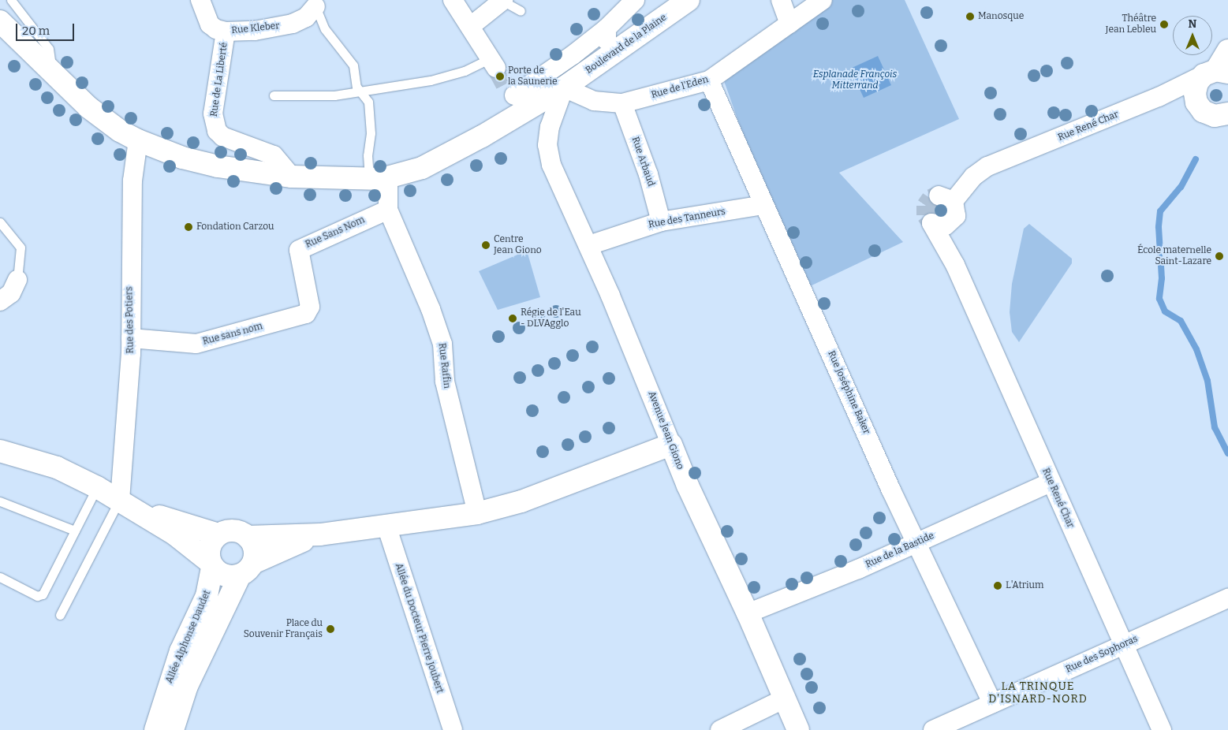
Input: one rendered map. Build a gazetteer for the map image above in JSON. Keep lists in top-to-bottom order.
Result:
{
  "streets": {
    "main road": ["Boulevard de la Plaine", "Avenue Jean Giono", "Allée Alphonse Daudet"],
    "street": [
      "Rue Kleber",
      "Rue de La Liberté",
      "Rue de l'Eden",
      "Rue René Char",
      "Rue Arbaud",
      "Rue des Tanneurs",
      "Rue Sans Nom",
      "Rue des Potiers",
      "Rue sans nom",
      "Rue Raffin",
      "Rue Joséphine Baker",
      "Rue de la Bastide",
      "Allée du Docteur Pierre Joubert",
      "Rue des Sophoras"
    ]
  },
  "crossings": [
    ["Rue Kleber", "Rue de La Liberté"],
    ["Boulevard de la Plaine", "Rue de l'Eden"],
    ["Boulevard de la Plaine", "Rue Raffin"],
    ["Boulevard de la Plaine", "Avenue Jean Giono"],
    ["Rue de l'Eden", "Rue Arbaud"],
    ["Rue de l'Eden", "Rue Joséphine Baker"],
    ["Rue de l'Eden", "Avenue Jean Giono"],
    ["Rue René Char", "Rue de la Bastide"],
    ["Rue René Char", "Rue des Sophoras"],
    ["Rue Arbaud", "Rue des Tanneurs"],
    ["Rue des Tanneurs", "Rue Joséphine Baker"],
    ["Rue des Tanneurs", "Avenue Jean Giono"],
    ["Rue Sans Nom", "Rue sans nom"],
    ["Rue Sans Nom", "Rue Raffin"],
    ["Rue des Potiers", "Rue sans nom"],
    ["Rue Joséphine Baker", "Rue de la Bastide"],
    ["Rue Joséphine Baker", "Rue des Sophoras"],
    ["Avenue Jean Giono", "Rue de la Bastide"]
  ],
  "districts": ["LA TRINQUE D'ISNARD-NORD"],
  "parks": ["Esplanade François Mitterrand"],
  "places": [
    "Manosque",
    "Théâtre Jean Lebleu",
    "Porte de la Saunerie",
    "Fondation Carzou",
    "Centre Jean Giono",
    "École maternelle Saint-Lazare",
    "Régie de l'Eau - DLVAgglo",
    "L'Atrium",
    "Place du Souvenir Français"
  ],
  "scale_bar": "20 m",
  "north": "top"
}
